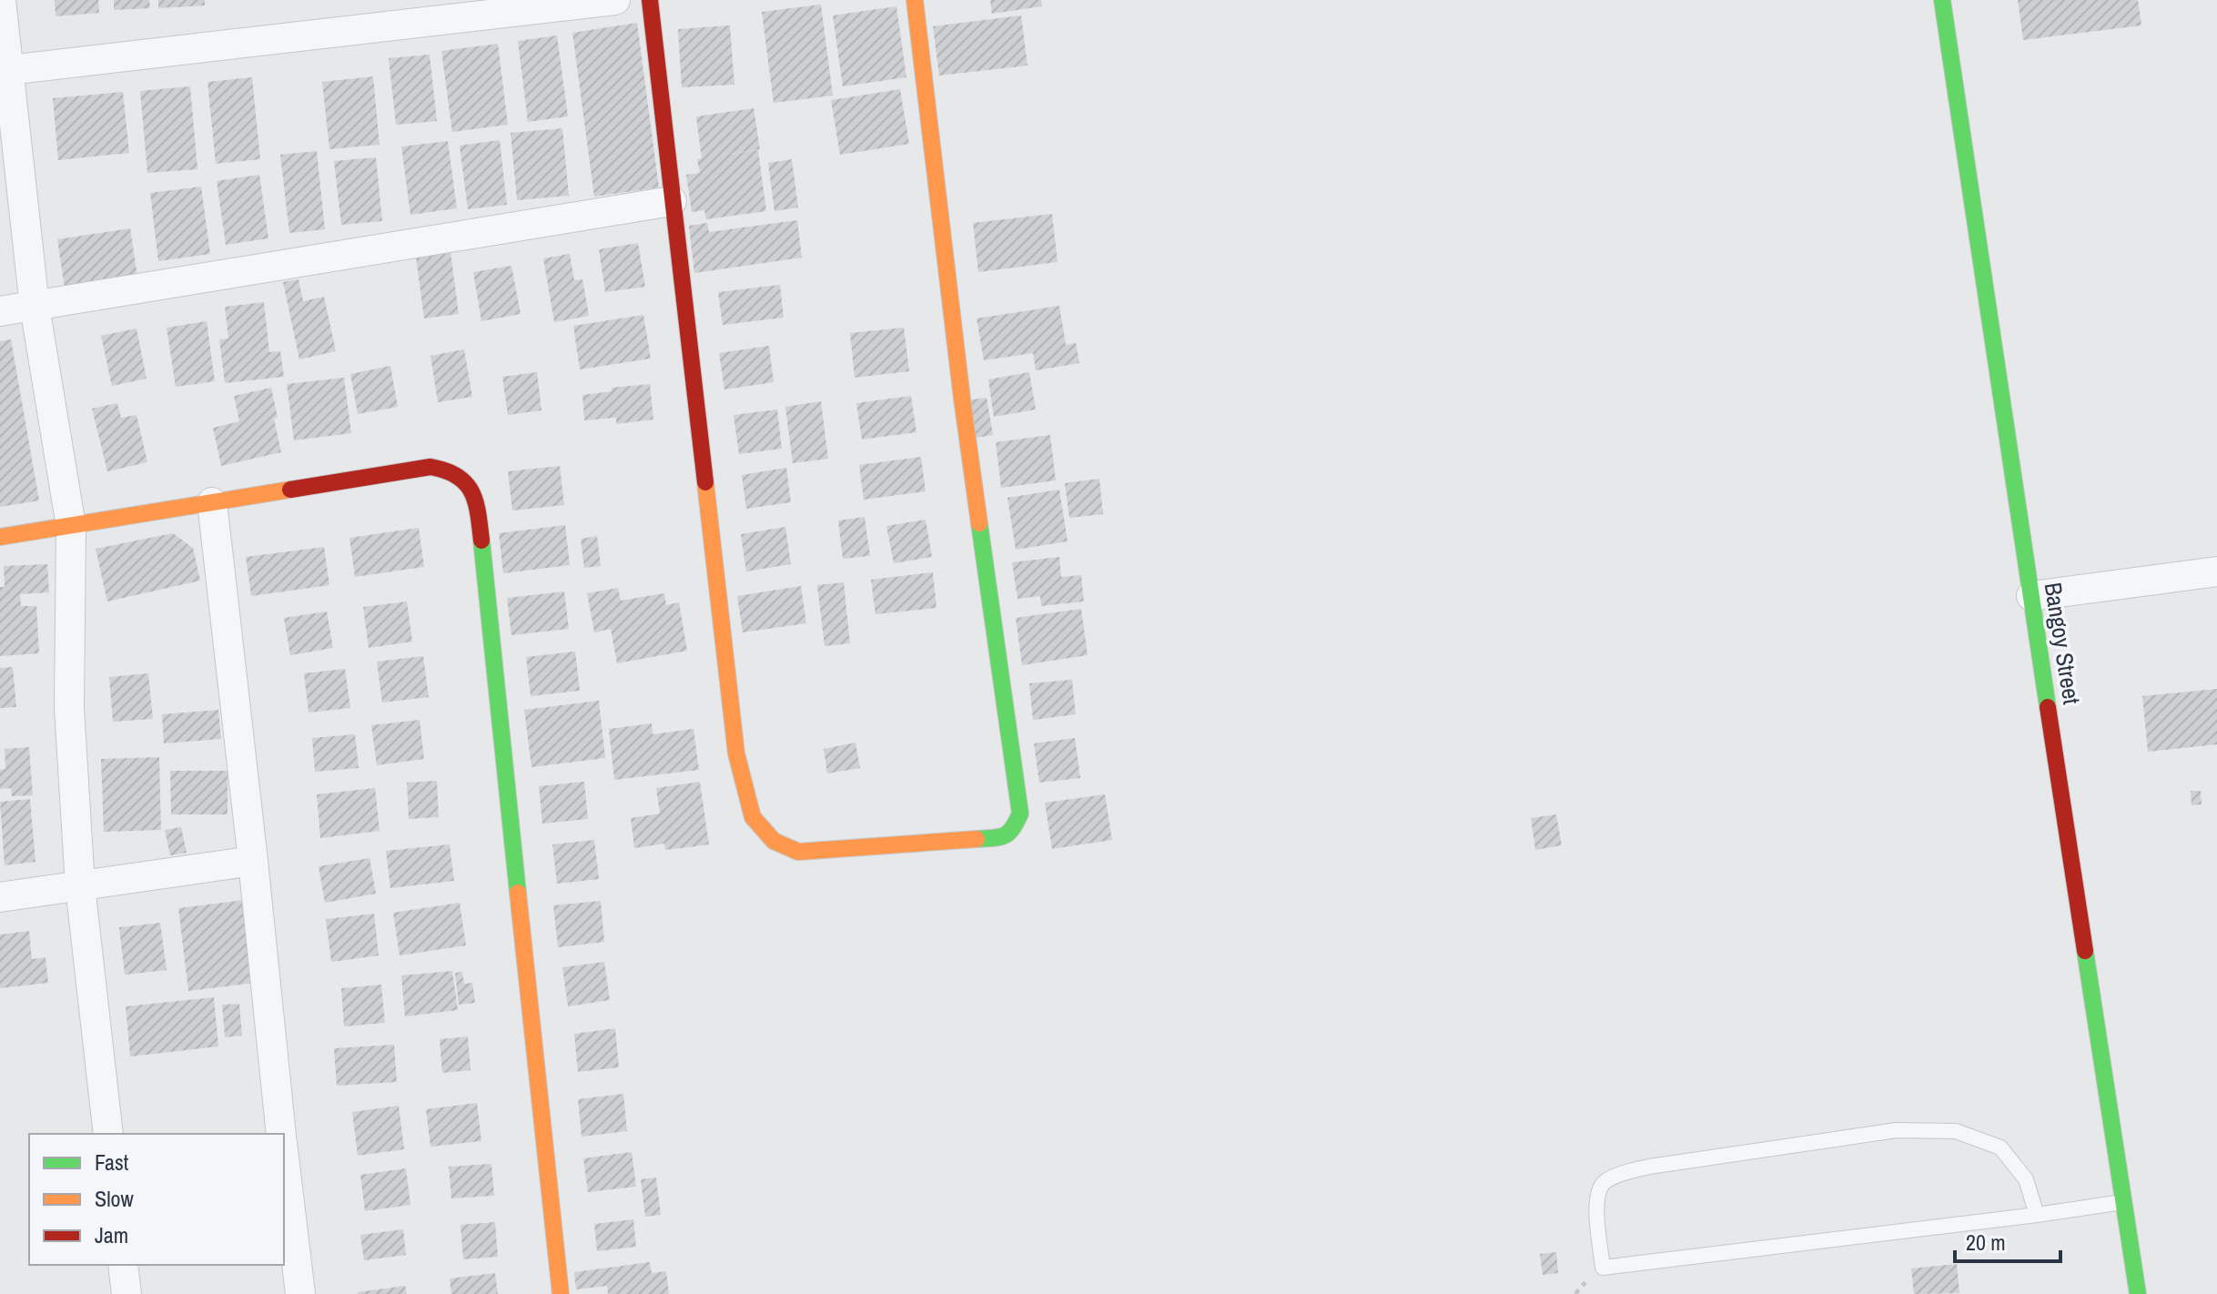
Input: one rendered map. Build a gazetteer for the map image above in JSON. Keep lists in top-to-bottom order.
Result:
{
  "streets": {
    "street": ["Bangoy Street"]
  },
  "legend": ["Fast", "Slow", "Jam"],
  "scale_bar": "20 m"
}
